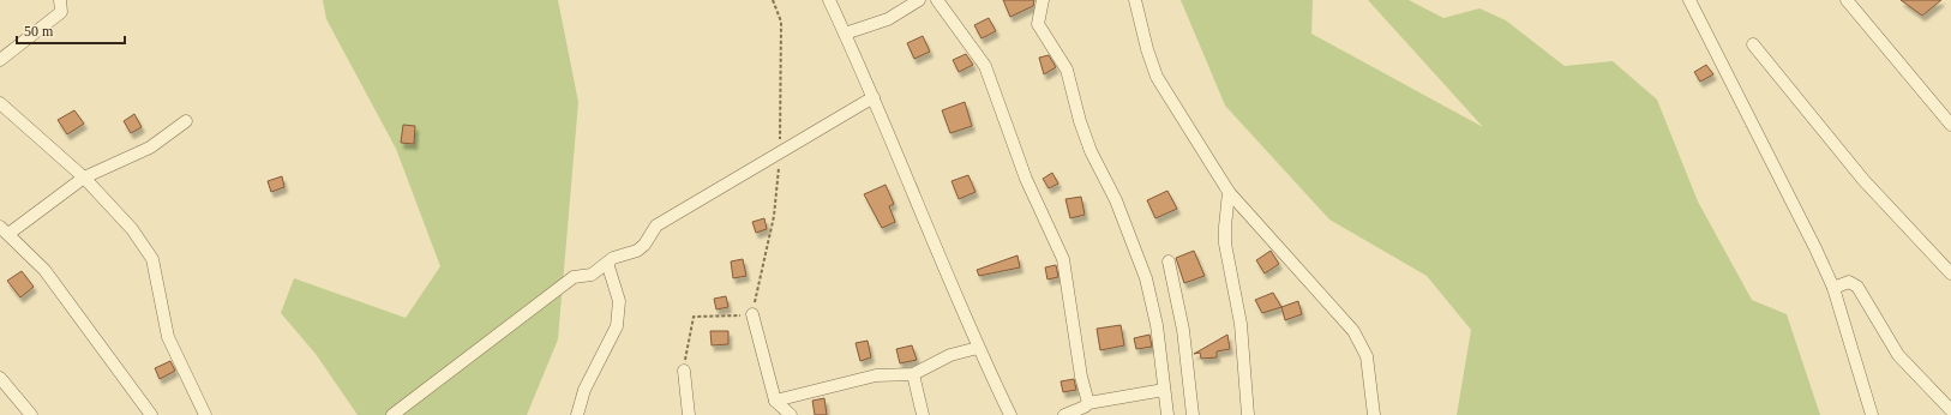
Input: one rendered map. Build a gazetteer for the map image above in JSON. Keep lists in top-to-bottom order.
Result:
{
  "scale_bar": "50 m"
}
